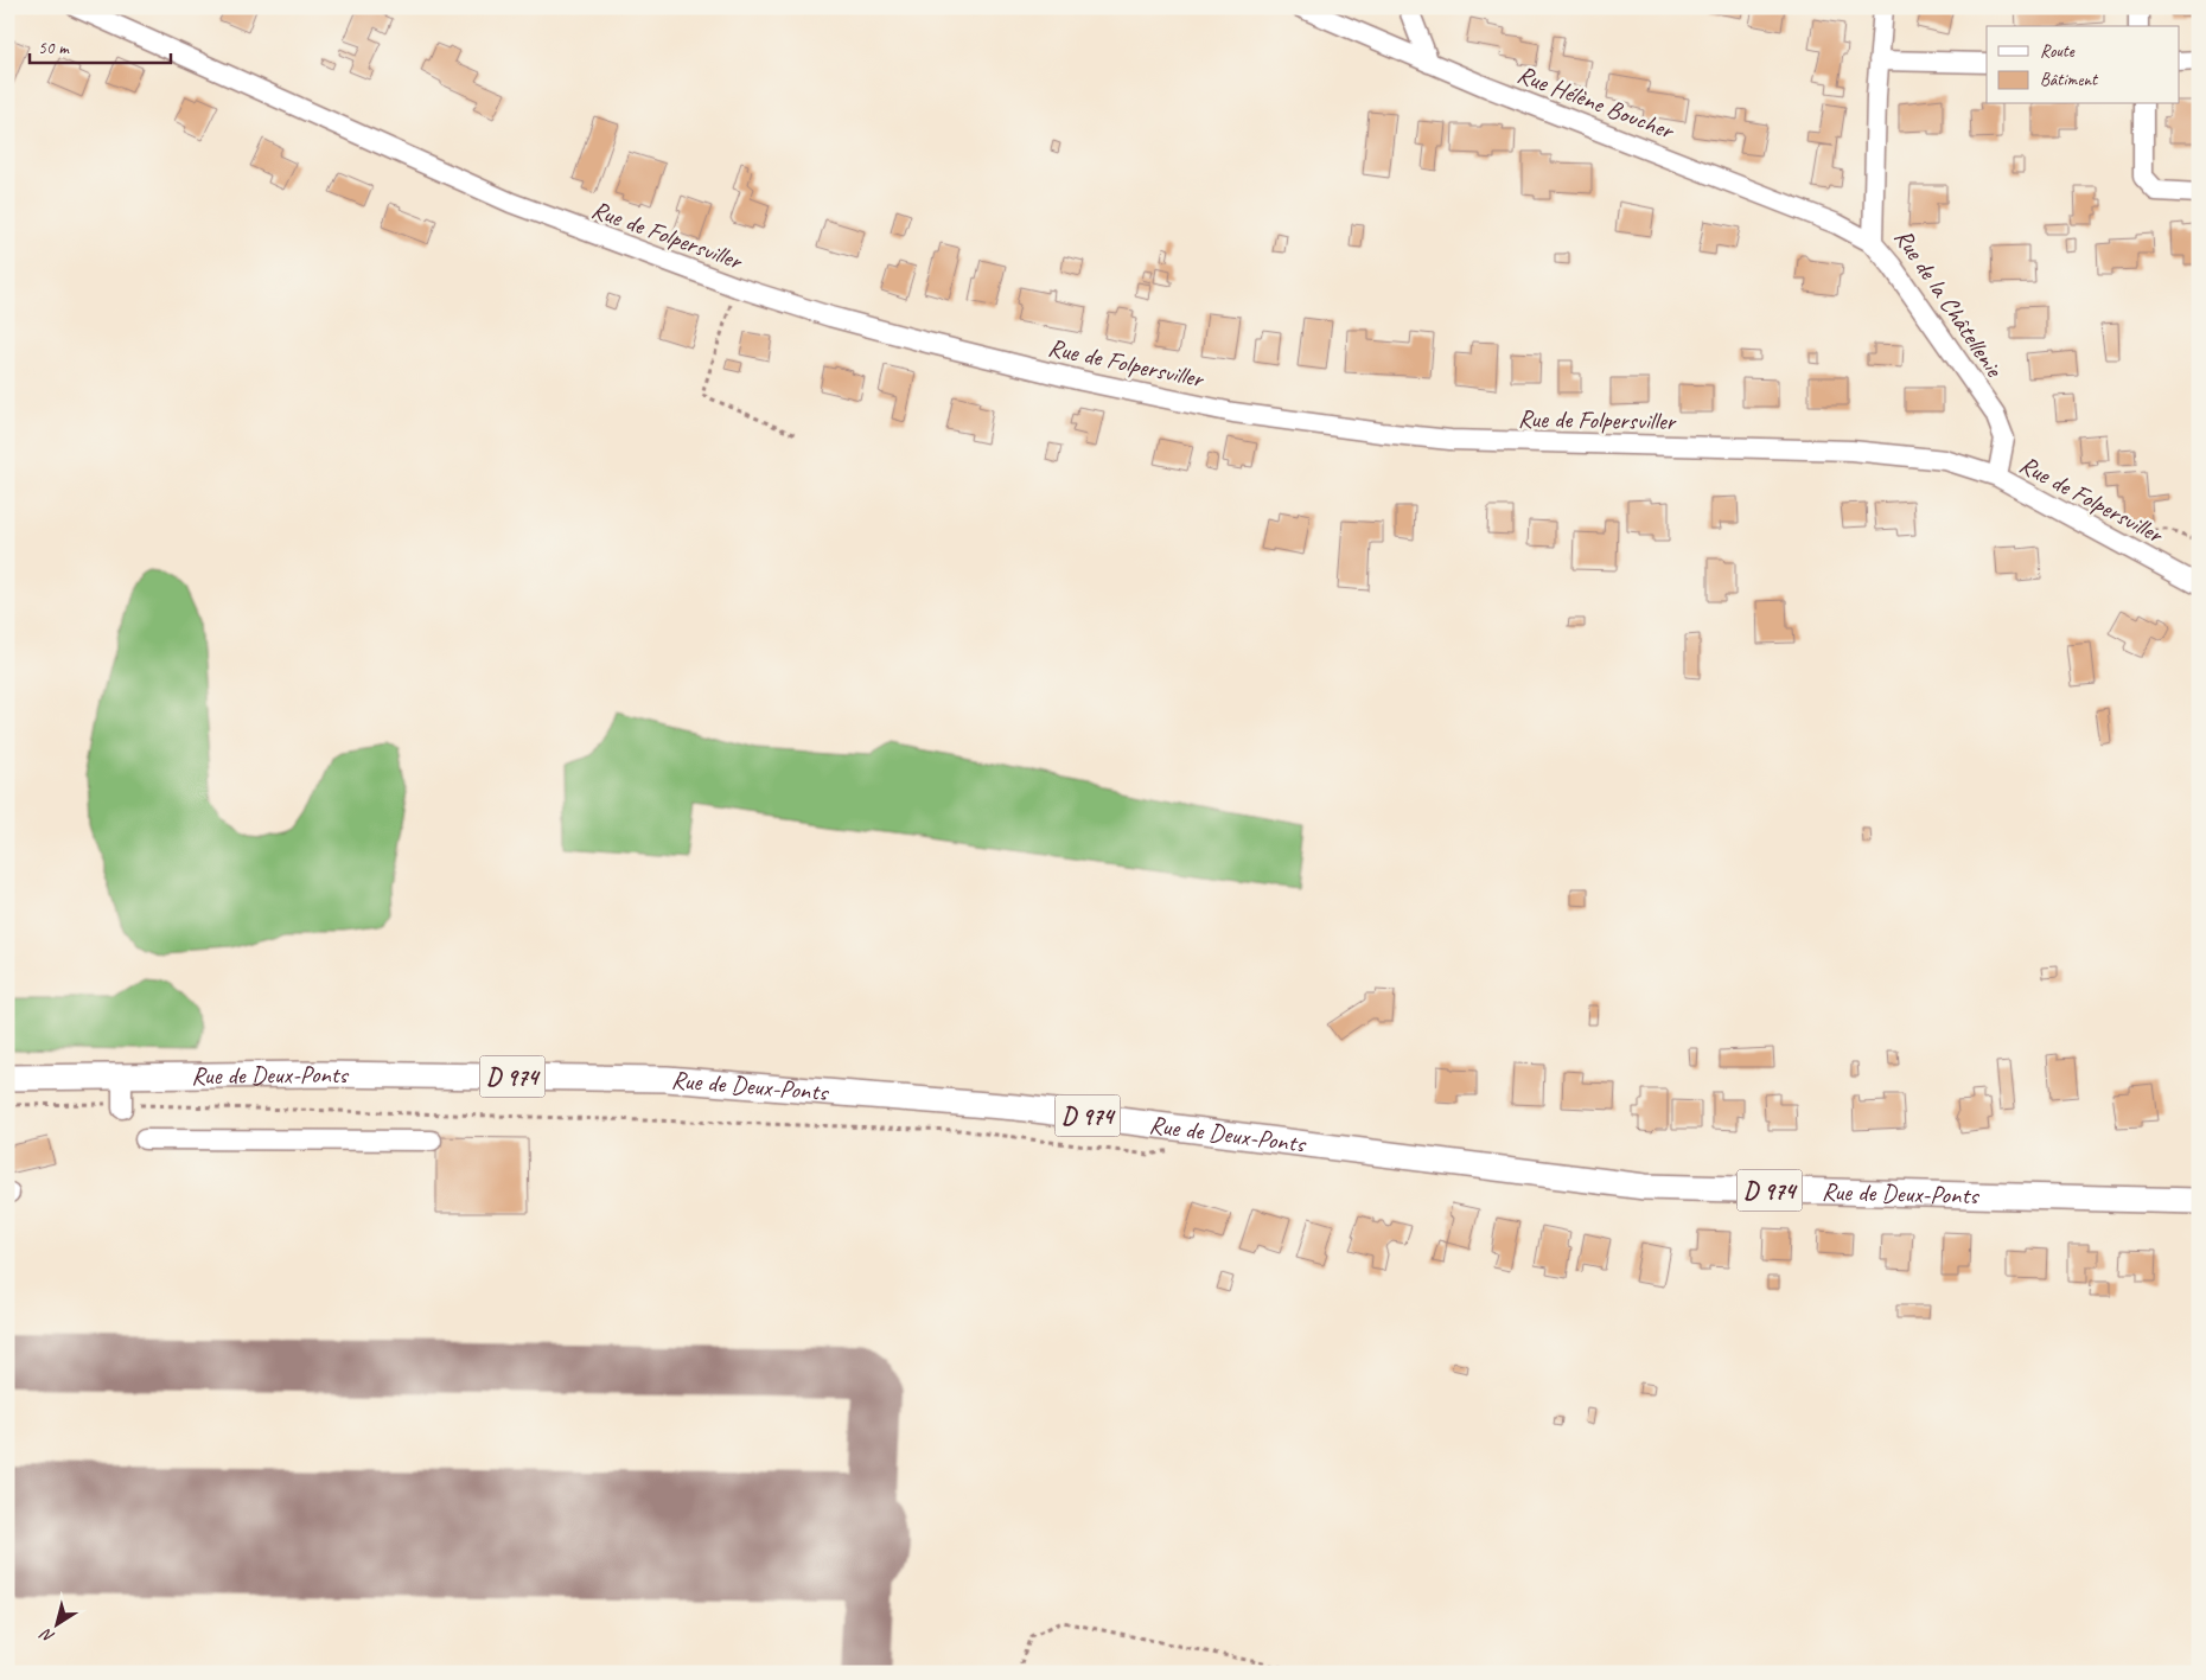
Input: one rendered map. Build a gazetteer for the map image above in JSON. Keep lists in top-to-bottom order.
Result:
{
  "streets": {
    "main road": ["Rue de Deux-Ponts", "D 974"],
    "street": ["Rue Hélène Boucher", "Rue de Folpersviller", "Rue de la Châtellenie"]
  },
  "crossings": [
    ["Rue Hélène Boucher", "Rue de la Châtellenie"],
    ["Rue de Folpersviller", "Rue de la Châtellenie"]
  ],
  "legend": ["Route", "Bâtiment"],
  "scale_bar": "50 m",
  "north": "bottom left"
}
